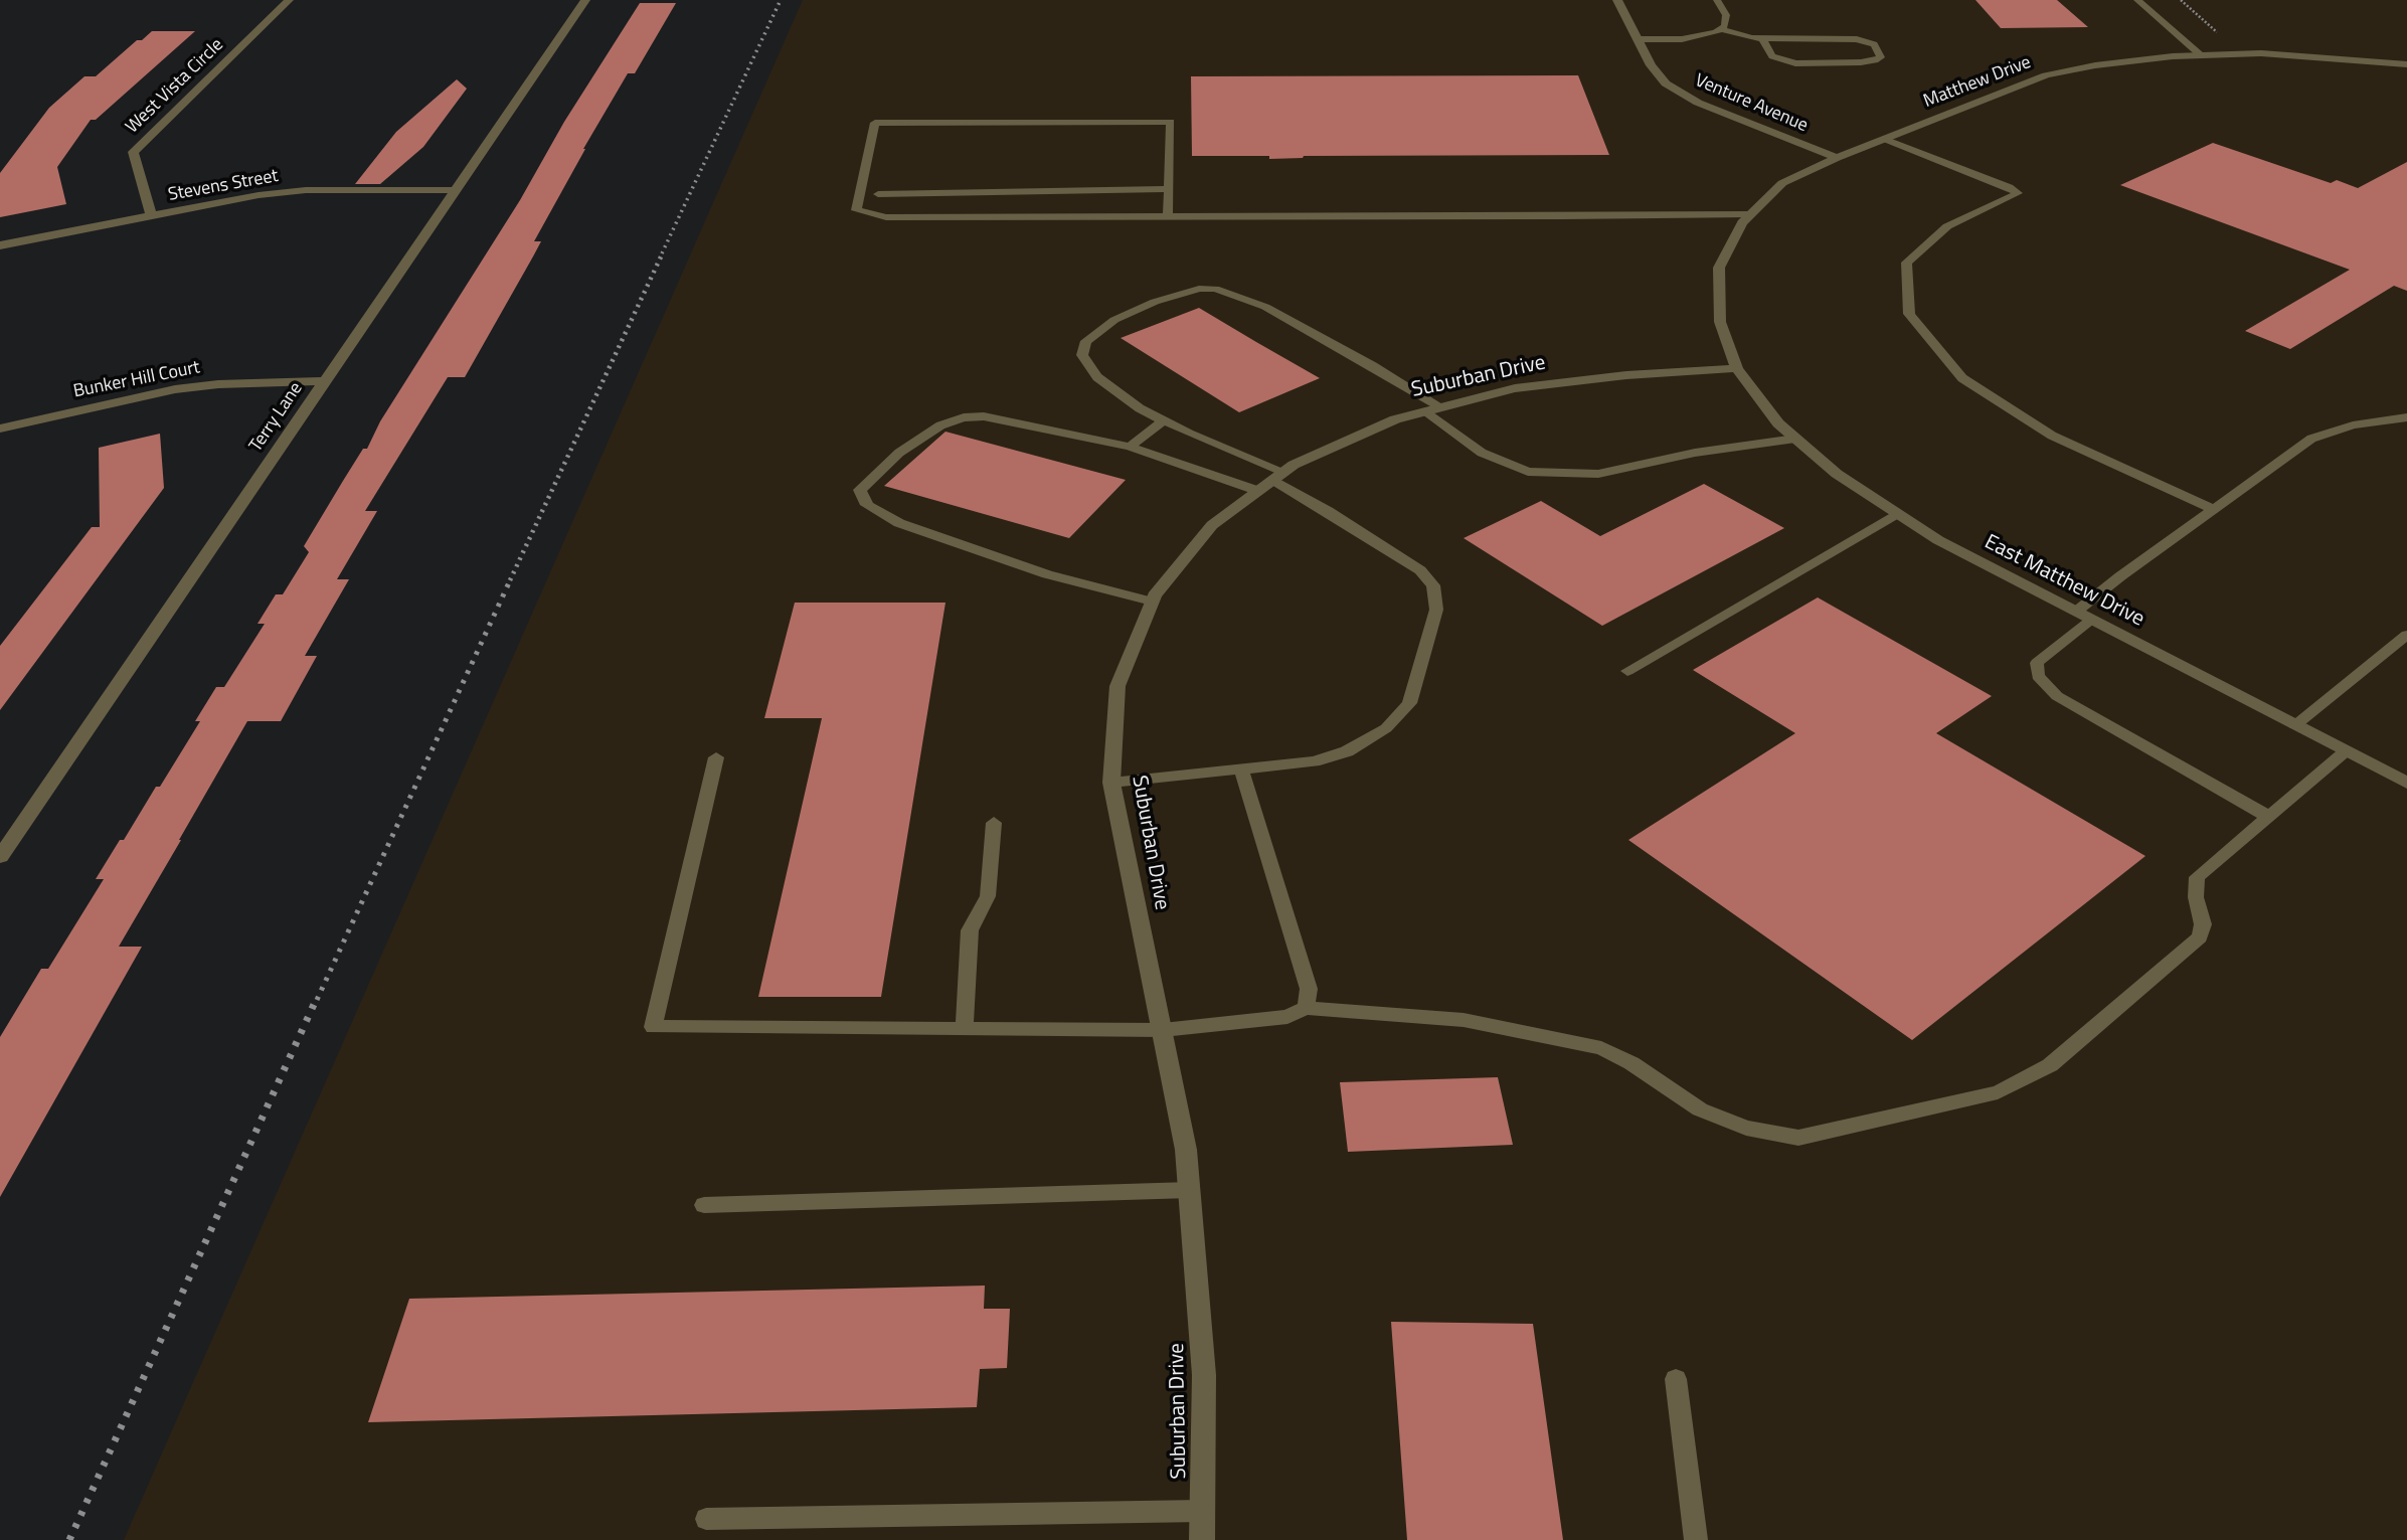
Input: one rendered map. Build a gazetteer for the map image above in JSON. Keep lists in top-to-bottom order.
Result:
{
  "streets": {
    "street": [
      "Matthew Drive",
      "West Vista Circle",
      "Venture Avenue",
      "Stevens Street",
      "Suburban Drive",
      "Bunker Hill Court",
      "Terry Lane",
      "East Matthew Drive"
    ]
  },
  "crossings": [
    ["Matthew Drive", "Venture Avenue"],
    ["Matthew Drive", "Suburban Drive"],
    ["Matthew Drive", "East Matthew Drive"],
    ["West Vista Circle", "Stevens Street"],
    ["Stevens Street", "Terry Lane"],
    ["Suburban Drive", "East Matthew Drive"],
    ["Bunker Hill Court", "Terry Lane"]
  ]
}
